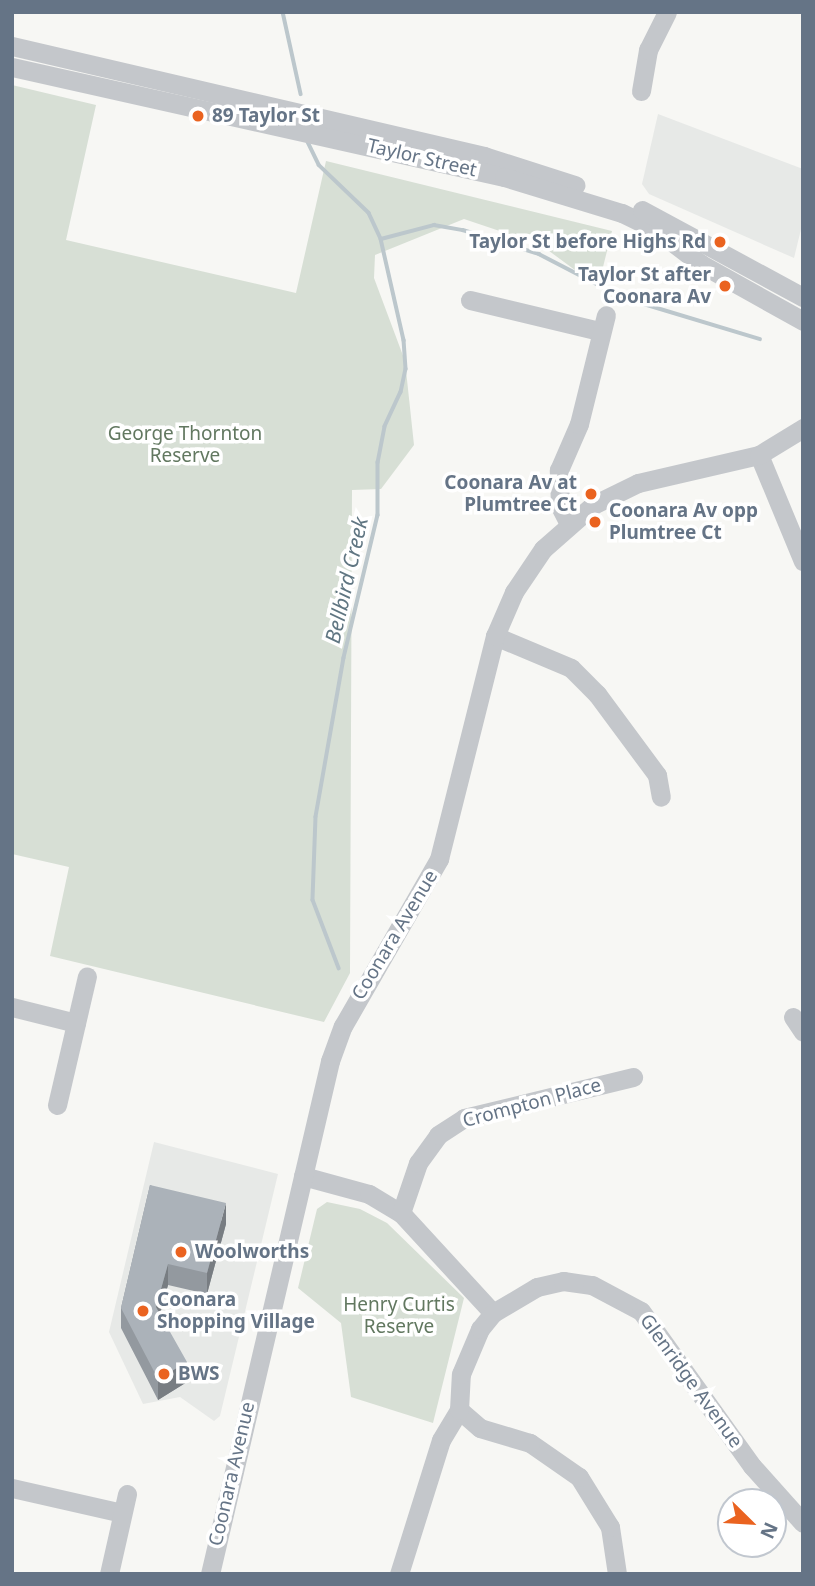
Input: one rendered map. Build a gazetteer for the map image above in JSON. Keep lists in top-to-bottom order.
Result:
{
  "streets": {
    "street": [
      "Taylor Street",
      "Coonara Avenue",
      "Crompton Place",
      "Glenridge Avenue"
    ]
  },
  "water": ["Bellbird Creek"],
  "parks": ["George Thornton Reserve", "Henry Curtis Reserve"],
  "places": [
    "89 Taylor St",
    "Taylor St before Highs Rd",
    "Taylor St after Coonara Av",
    "Coonara Av at Plumtree Ct",
    "Coonara Av opp Plumtree Ct",
    "Woolworths",
    "Coonara Shopping Village",
    "BWS"
  ],
  "north": "bottom right"
}
